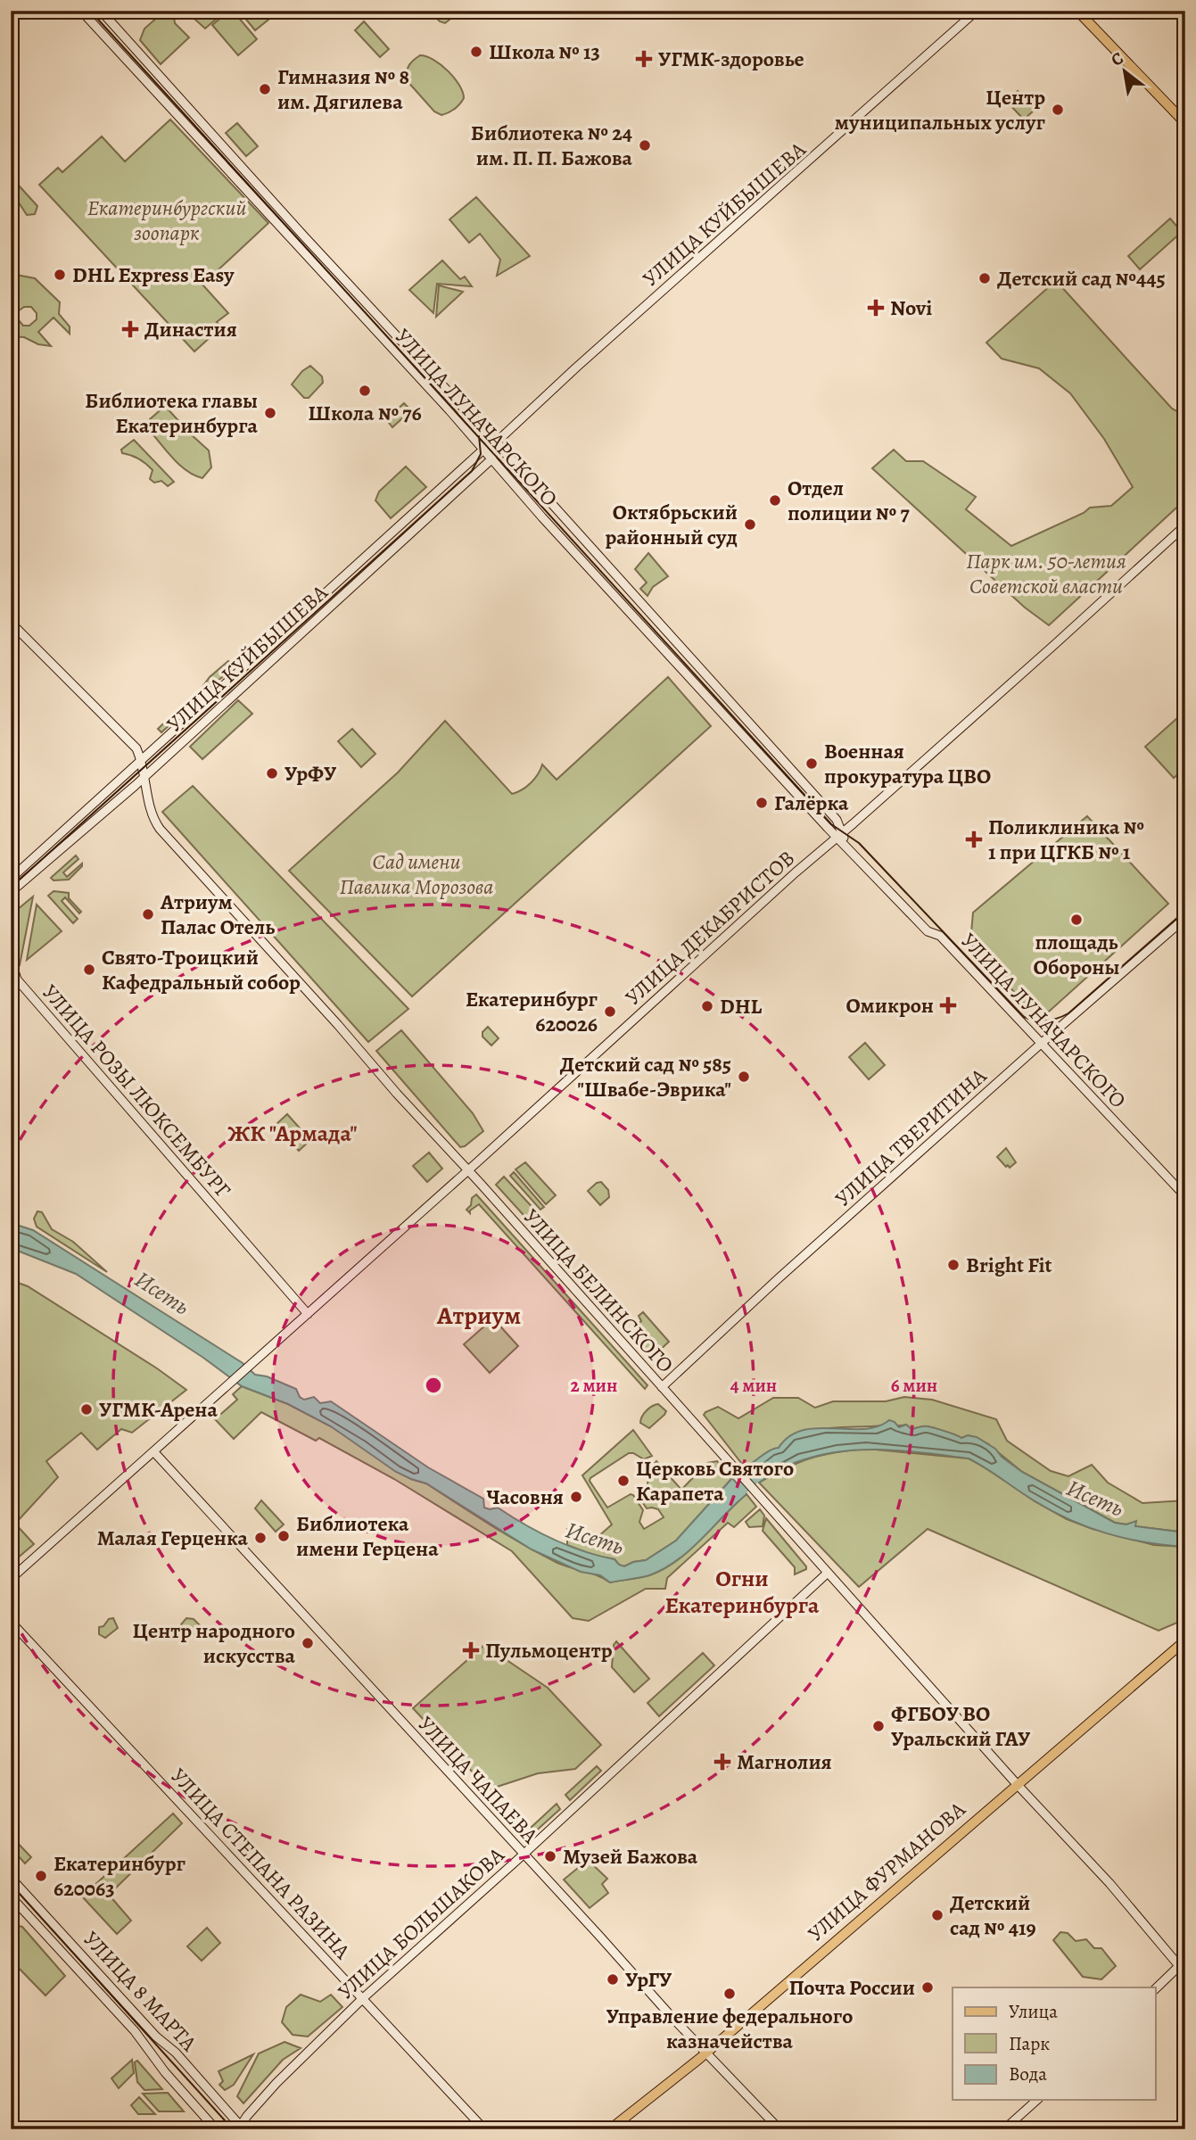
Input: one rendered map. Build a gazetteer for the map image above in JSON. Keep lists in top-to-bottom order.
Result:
{
  "streets": {
    "main road": [
      "УЛИЦА КУЙБЫШЕВА",
      "УЛИЦА ЛУНАЧАРСКОГО",
      "УЛИЦА ДЕКАБРИСТОВ",
      "УЛИЦА РОЗЫ ЛЮКСЕМБУРГ",
      "УЛИЦА ТВЕРИТИНА",
      "УЛИЦА БЕЛИНСКОГО",
      "УЛИЦА ЧАПАЕВА",
      "УЛИЦА СТЕПАНА РАЗИНА",
      "УЛИЦА ФУРМАНОВА",
      "УЛИЦА БОЛЬШАКОВА",
      "УЛИЦА 8 МАРТА"
    ]
  },
  "crossings": [
    ["УЛИЦА КУЙБЫШЕВА", "УЛИЦА ЛУНАЧАРСКОГО"],
    ["УЛИЦА КУЙБЫШЕВА", "УЛИЦА РОЗЫ ЛЮКСЕМБУРГ"],
    ["УЛИЦА КУЙБЫШЕВА", "УЛИЦА БЕЛИНСКОГО"],
    ["УЛИЦА ЛУНАЧАРСКОГО", "УЛИЦА ДЕКАБРИСТОВ"],
    ["УЛИЦА ЛУНАЧАРСКОГО", "УЛИЦА ТВЕРИТИНА"],
    ["УЛИЦА ДЕКАБРИСТОВ", "УЛИЦА РОЗЫ ЛЮКСЕМБУРГ"],
    ["УЛИЦА ДЕКАБРИСТОВ", "УЛИЦА БЕЛИНСКОГО"],
    ["УЛИЦА ДЕКАБРИСТОВ", "УЛИЦА ЧАПАЕВА"],
    ["УЛИЦА ТВЕРИТИНА", "УЛИЦА БЕЛИНСКОГО"],
    ["УЛИЦА БЕЛИНСКОГО", "УЛИЦА ФУРМАНОВА"],
    ["УЛИЦА БЕЛИНСКОГО", "УЛИЦА БОЛЬШАКОВА"],
    ["УЛИЦА ЧАПАЕВА", "УЛИЦА ФУРМАНОВА"],
    ["УЛИЦА ЧАПАЕВА", "УЛИЦА БОЛЬШАКОВА"],
    ["УЛИЦА СТЕПАНА РАЗИНА", "УЛИЦА БОЛЬШАКОВА"],
    ["УЛИЦА БОЛЬШАКОВА", "УЛИЦА 8 МАРТА"]
  ],
  "districts": ["ЖК \"Армада\"", "Атриум", "Огни Екатеринбурга"],
  "water": ["Исеть"],
  "parks": ["Екатеринбургский зоопарк", "Парк им. 50-летия Советской власти", "Сад имени Павлика Морозова"],
  "places": {
    "other": [
      "Школа № 13",
      "Гимназия № 8 им. Дягилева",
      "Центр муниципальных услуг",
      "Библиотека № 24 им. П. П. Бажова",
      "DHL Express Easy",
      "Детский сад №445",
      "Школа № 76",
      "Библиотека главы Екатеринбурга",
      "Отдел полиции № 7",
      "Октябрьский районный суд",
      "Военная прокуратура ЦВО",
      "УрФУ",
      "Галёрка",
      "Атриум Палас Отель",
      "площадь Обороны",
      "Свято-Троицкий Кафедральный собор",
      "DHL",
      "Екатеринбург 620026",
      "Детский сад № 585 \"Швабе-Эврика\"",
      "Bright Fit",
      "УГМК-Арена",
      "Церковь Святого Карапета",
      "Часовня",
      "Библиотека имени Герцена",
      "Малая Герценка",
      "Центр народного искусства",
      "ФГБОУ ВО Уральский ГАУ",
      "Музей Бажова",
      "Екатеринбург 620063",
      "Детский сад № 419",
      "УрГУ",
      "Почта России",
      "Управление федерального казначейства"
    ],
    "health": [
      "УГМК-здоровье",
      "Novi",
      "Династия",
      "Поликлиника № 1 при ЦГКБ № 1",
      "Омикрон",
      "Пульмоцентр",
      "Магнолия"
    ]
  },
  "legend": ["Улица", "Парк", "Вода"],
  "north": "top left",
  "rings": ["2 мин", "4 мин", "6 мин"]
}
